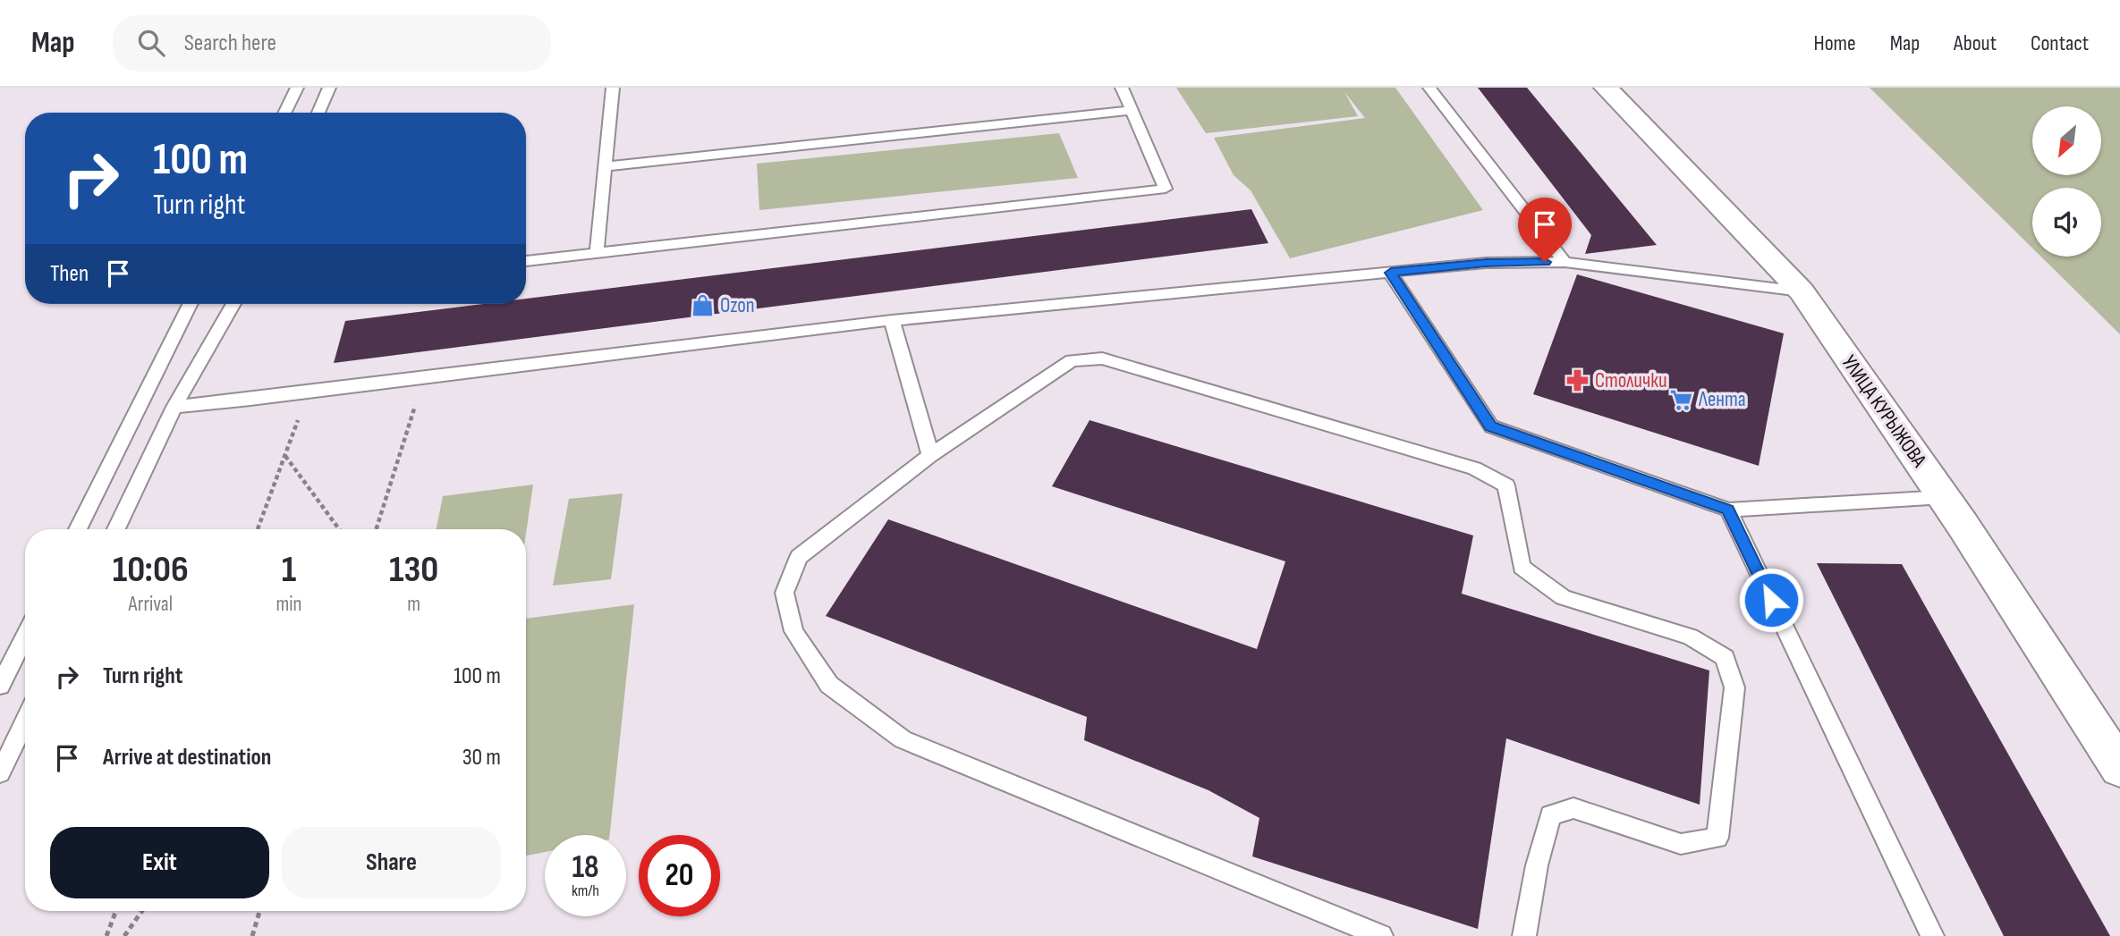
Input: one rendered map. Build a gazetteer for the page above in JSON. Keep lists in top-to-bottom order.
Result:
{
  "streets": {
    "street": ["УЛИЦА КУРЫЖОВА"]
  },
  "places": {
    "shop": ["Ozon"],
    "pharmacy": ["Столички"],
    "supermarket": ["Лента"]
  },
  "north": "bottom left",
  "page": {
    "header": "Map",
    "search": "Search here",
    "nav": [
      "Home",
      "Map",
      "About",
      "Contact"
    ],
    "turn": ["100 m", "Turn right"],
    "then": "Then",
    "eta": [
      "10:06",
      "Arrival",
      "1",
      "min",
      "130",
      "m"
    ],
    "list": [
      {
        "name": "Turn right",
        "value": "100 m"
      },
      {
        "name": "Arrive at destination",
        "value": "30 m"
      }
    ],
    "buttons": ["Exit", "Share"],
    "speed": "18 km/h",
    "limit": "20"
  }
}
